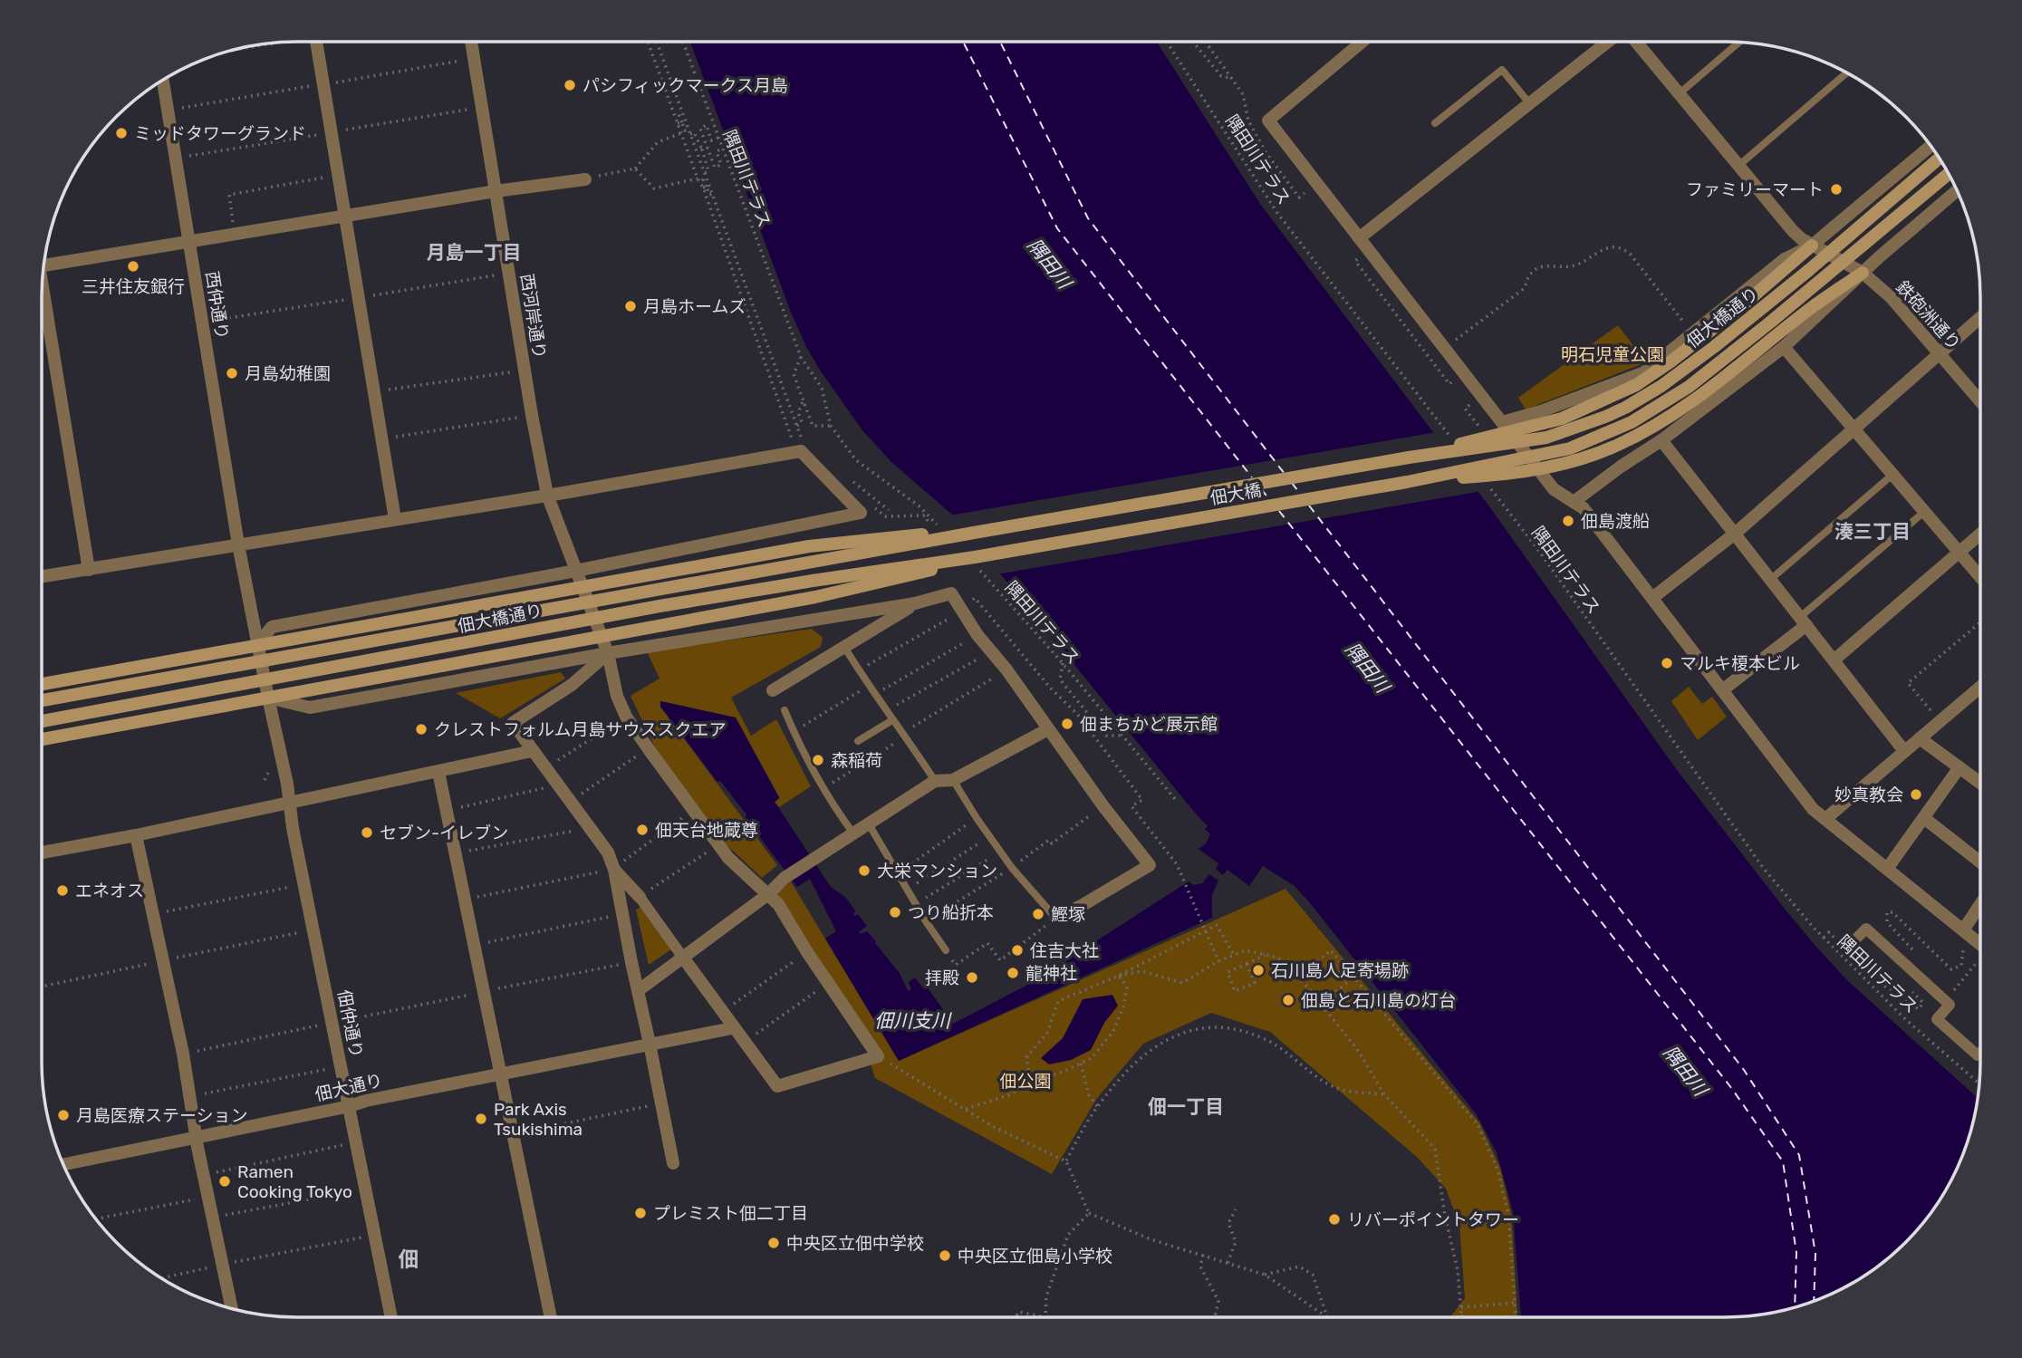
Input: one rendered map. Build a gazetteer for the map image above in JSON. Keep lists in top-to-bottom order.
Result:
{
  "streets": {
    "main road": ["佃大橋通り", "佃大橋"],
    "street": [
      "西仲通り",
      "鉄砲洲通り",
      "西河岸通り",
      "佃仲通り",
      "佃大通り"
    ],
    "path": ["隅田川テラス"]
  },
  "crossings": [
    ["西仲通り", "佃仲通り"],
    ["佃大橋通り", "佃大橋"],
    ["佃仲通り", "佃大通り"]
  ],
  "districts": [
    "月島一丁目",
    "湊三丁目",
    "佃一丁目",
    "佃"
  ],
  "water": ["隅田川", "佃川支川"],
  "parks": ["明石児童公園", "佃公園"],
  "places": [
    "パシフィックマークス月島",
    "ミッドタワーグランド",
    "ファミリーマート",
    "三井住友銀行",
    "月島ホームズ",
    "月島幼稚園",
    "佃島渡船",
    "マルキ榎本ビル",
    "佃まちかど展示館",
    "クレストフォルム月島サウススクエア",
    "森稲荷",
    "妙真教会",
    "佃天台地蔵尊",
    "セブン-イレブン",
    "大栄マンション",
    "エネオス",
    "つり船折本",
    "鰹塚",
    "住吉大社",
    "石川島人足寄場跡",
    "龍神社",
    "拝殿",
    "佃島と石川島の灯台",
    "月島医療ステーション",
    "Park Axis Tsukishima",
    "Ramen Cooking Tokyo",
    "プレミスト佃二丁目",
    "リバーポイントタワー",
    "中央区立佃中学校",
    "中央区立佃島小学校"
  ]
}
